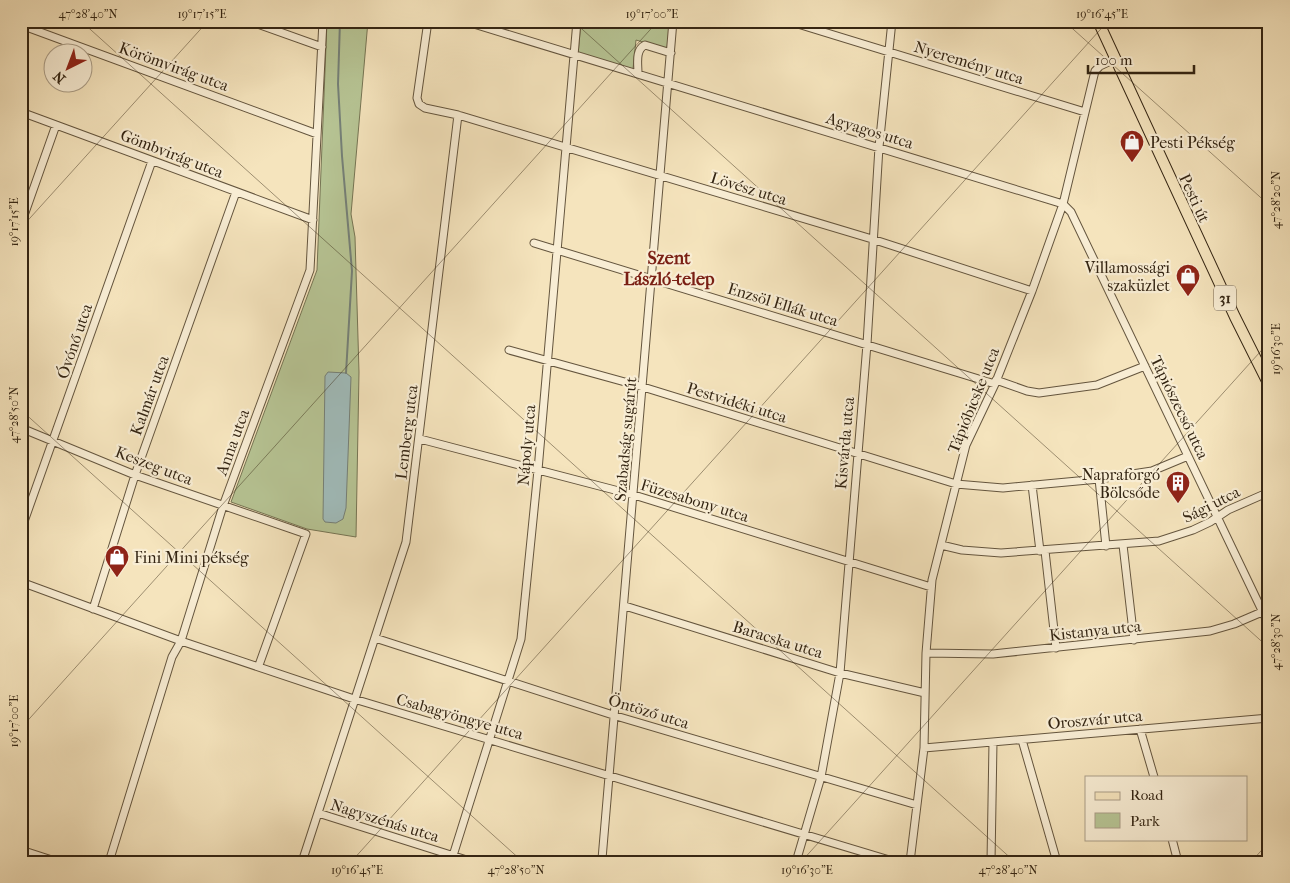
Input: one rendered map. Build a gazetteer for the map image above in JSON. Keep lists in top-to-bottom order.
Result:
{
  "streets": {
    "main road": ["Pesti út", "31"],
    "street": [
      "Nyeremény utca",
      "Körömvirág utca",
      "Agyagos utca",
      "Gömbvirág utca",
      "Lövész utca",
      "Enzsöl Ellák utca",
      "Óvónő utca",
      "Kalmár utca",
      "Tápióbicske utca",
      "Pestvidéki utca",
      "Tápiószecső utca",
      "Lemberg utca",
      "Szabadság sugárút",
      "Anna utca",
      "Kisvárda utca",
      "Nápoly utca",
      "Keszeg utca",
      "Füzesabony utca",
      "Sági utca",
      "Kistanya utca",
      "Baracska utca",
      "Öntöző utca",
      "Csabagyöngye utca",
      "Oroszvár utca",
      "Nagyszénás utca"
    ]
  },
  "crossings": [
    ["Nyeremény utca", "Tápióbicske utca"],
    ["Nyeremény utca", "Kisvárda utca"],
    ["Körömvirág utca", "Anna utca"],
    ["Agyagos utca", "Tápióbicske utca"],
    ["Agyagos utca", "Tápiószecső utca"],
    ["Agyagos utca", "Szabadság sugárút"],
    ["Agyagos utca", "Kisvárda utca"],
    ["Gömbvirág utca", "Óvónő utca"],
    ["Gömbvirág utca", "Kalmár utca"],
    ["Gömbvirág utca", "Anna utca"],
    ["Lövész utca", "Tápióbicske utca"],
    ["Lövész utca", "Lemberg utca"],
    ["Lövész utca", "Szabadság sugárút"],
    ["Lövész utca", "Kisvárda utca"],
    ["Lövész utca", "Nápoly utca"],
    ["Pesti út", "Tápióbicske utca"],
    ["Enzsöl Ellák utca", "Tápióbicske utca"],
    ["Enzsöl Ellák utca", "Tápiószecső utca"],
    ["Enzsöl Ellák utca", "Szabadság sugárút"],
    ["Enzsöl Ellák utca", "Kisvárda utca"],
    ["Enzsöl Ellák utca", "Nápoly utca"],
    ["Óvónő utca", "Keszeg utca"],
    ["Kalmár utca", "Keszeg utca"],
    ["Kalmár utca", "Csabagyöngye utca"],
    ["Tápióbicske utca", "Pestvidéki utca"],
    ["Tápióbicske utca", "Tápiószecső utca"],
    ["Tápióbicske utca", "Füzesabony utca"],
    ["Tápióbicske utca", "Sági utca"],
    ["Tápióbicske utca", "Kistanya utca"],
    ["Tápióbicske utca", "Baracska utca"],
    ["Tápióbicske utca", "Öntöző utca"],
    ["Tápióbicske utca", "Oroszvár utca"],
    ["Pestvidéki utca", "Tápiószecső utca"],
    ["Pestvidéki utca", "Szabadság sugárút"],
    ["Pestvidéki utca", "Kisvárda utca"],
    ["Pestvidéki utca", "Nápoly utca"],
    ["Tápiószecső utca", "Sági utca"],
    ["Tápiószecső utca", "Kistanya utca"],
    ["Lemberg utca", "Füzesabony utca"],
    ["Lemberg utca", "Öntöző utca"],
    ["Lemberg utca", "Csabagyöngye utca"],
    ["Lemberg utca", "Nagyszénás utca"],
    ["Szabadság sugárút", "Füzesabony utca"],
    ["Szabadság sugárút", "Baracska utca"],
    ["Szabadság sugárút", "Öntöző utca"],
    ["Szabadság sugárút", "Csabagyöngye utca"],
    ["Anna utca", "Keszeg utca"],
    ["Anna utca", "Csabagyöngye utca"],
    ["Kisvárda utca", "Füzesabony utca"],
    ["Kisvárda utca", "Baracska utca"],
    ["Kisvárda utca", "Öntöző utca"],
    ["Kisvárda utca", "Csabagyöngye utca"],
    ["Nápoly utca", "Füzesabony utca"],
    ["Nápoly utca", "Öntöző utca"],
    ["Nápoly utca", "Csabagyöngye utca"],
    ["Nápoly utca", "Nagyszénás utca"],
    ["Keszeg utca", "Csabagyöngye utca"]
  ],
  "districts": ["Szent László-telep"],
  "places": {
    "shop": ["Pesti Pékség", "Villamossági szaküzlet", "Fini Mini pékség"],
    "building": ["Napraforgó Bölcsőde"]
  },
  "legend": ["Road", "Park"],
  "scale_bar": "100 m",
  "north": "bottom left",
  "coordinates": [
    "47°28'40\"N",
    "19°17'15\"E",
    "19°17'00\"E",
    "19°16'45\"E",
    "47°28'20\"N",
    "19°16'30\"E",
    "47°28'50\"N",
    "47°28'30\"N"
  ]
}
